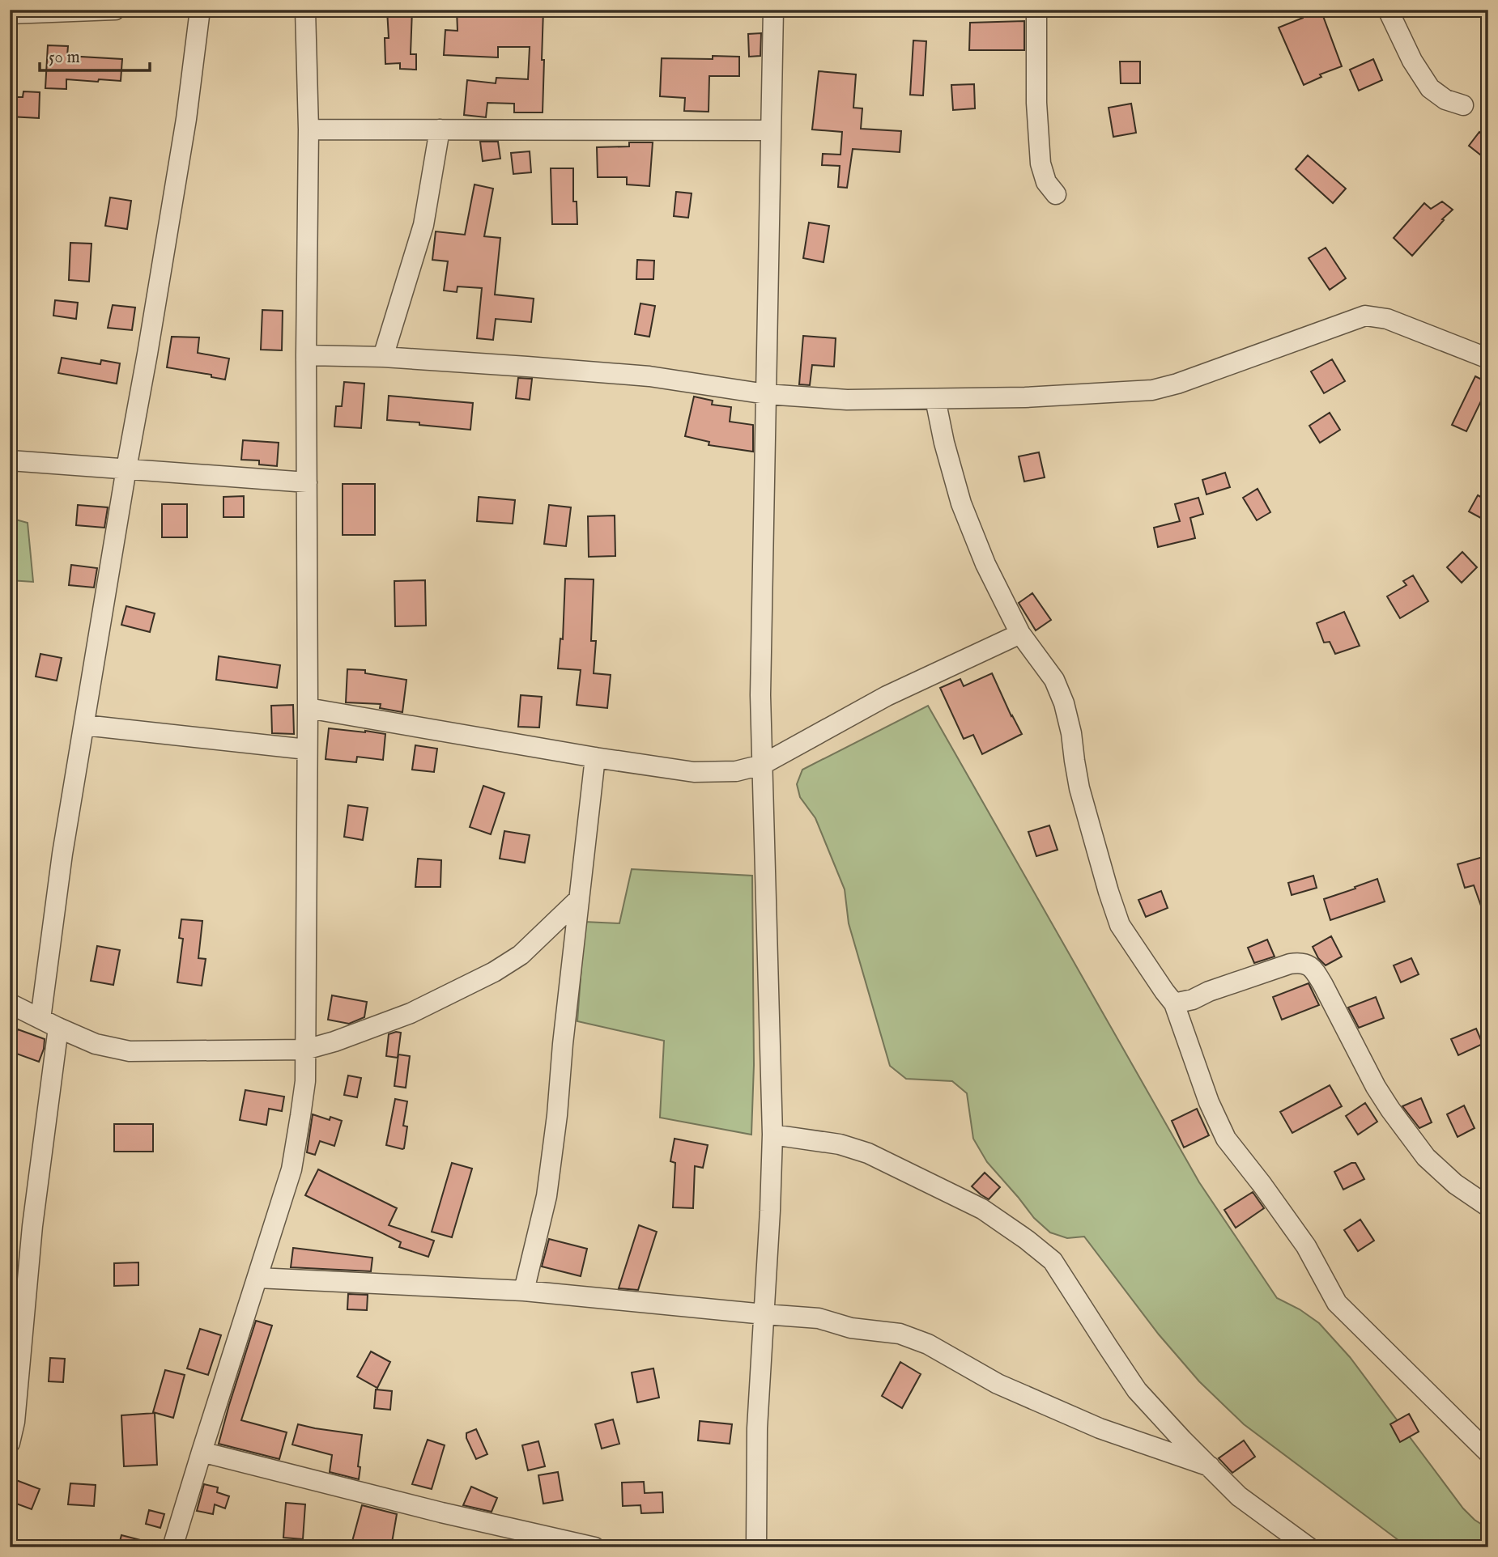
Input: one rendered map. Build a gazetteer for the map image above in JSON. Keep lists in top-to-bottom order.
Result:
{
  "scale_bar": "50 m"
}
